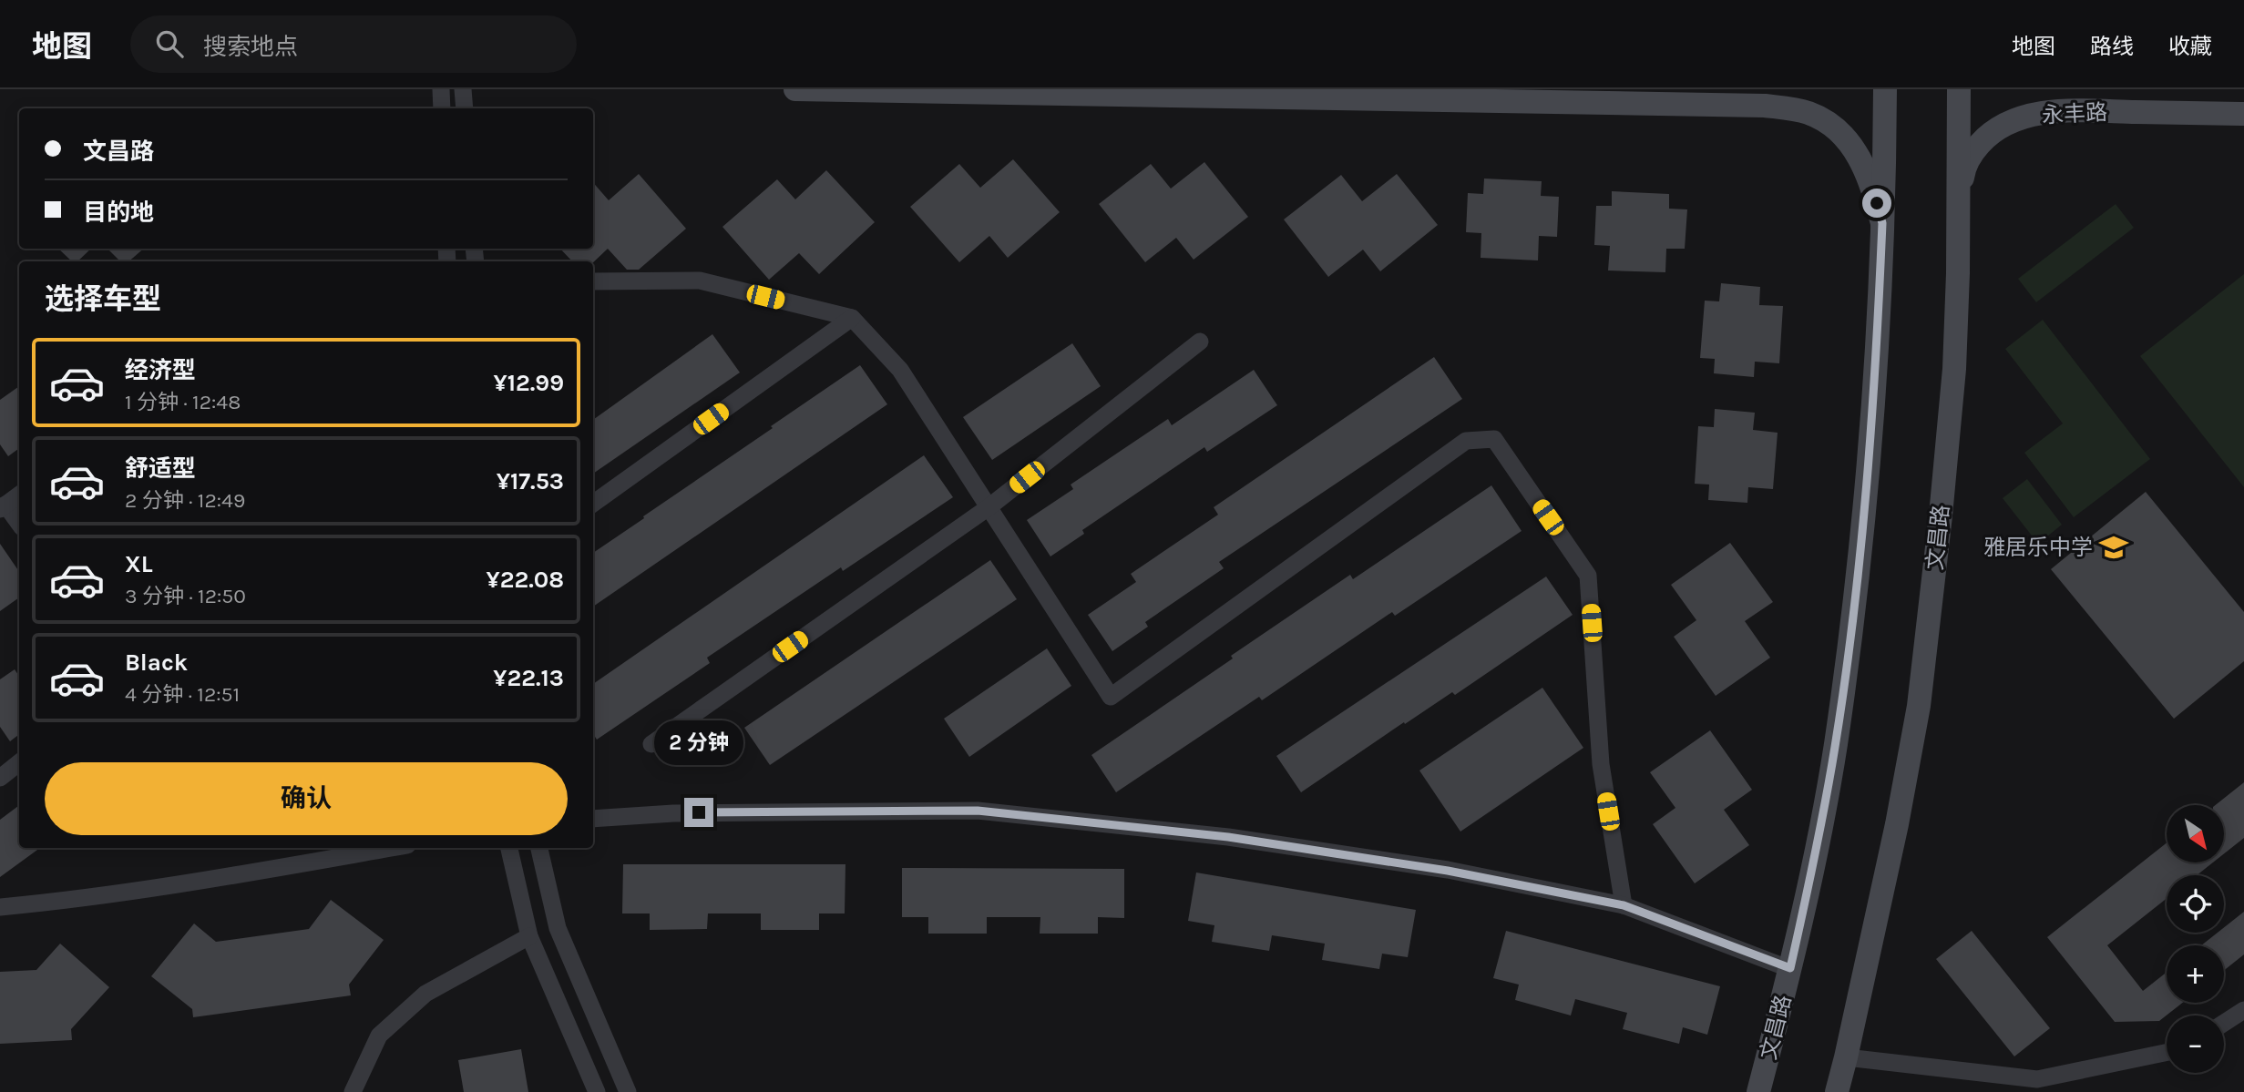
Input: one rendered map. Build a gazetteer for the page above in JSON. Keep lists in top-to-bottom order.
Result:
{
  "streets": {
    "street": ["永丰路", "文昌路"]
  },
  "crossings": [
    ["永丰路", "文昌路"]
  ],
  "places": {
    "school or university": ["雅居乐中学"]
  },
  "north": "bottom right",
  "page": {
    "header": "地图",
    "search": "搜索地点",
    "nav": ["地图", "路线", "收藏"],
    "banner": ["文昌路", "目的地"],
    "heading": "选择车型",
    "list": [
      {
        "name": "经济型",
        "note": "1 分钟 · 12:48",
        "value": "¥12.99"
      },
      {
        "name": "舒适型",
        "note": "2 分钟 · 12:49",
        "value": "¥17.53"
      },
      {
        "name": "XL",
        "note": "3 分钟 · 12:50",
        "value": "¥22.08"
      },
      {
        "name": "Black",
        "note": "4 分钟 · 12:51",
        "value": "¥22.13"
      }
    ],
    "bubble": "2 分钟",
    "buttons": "确认",
    "map_buttons": ["+", "−"]
  }
}
